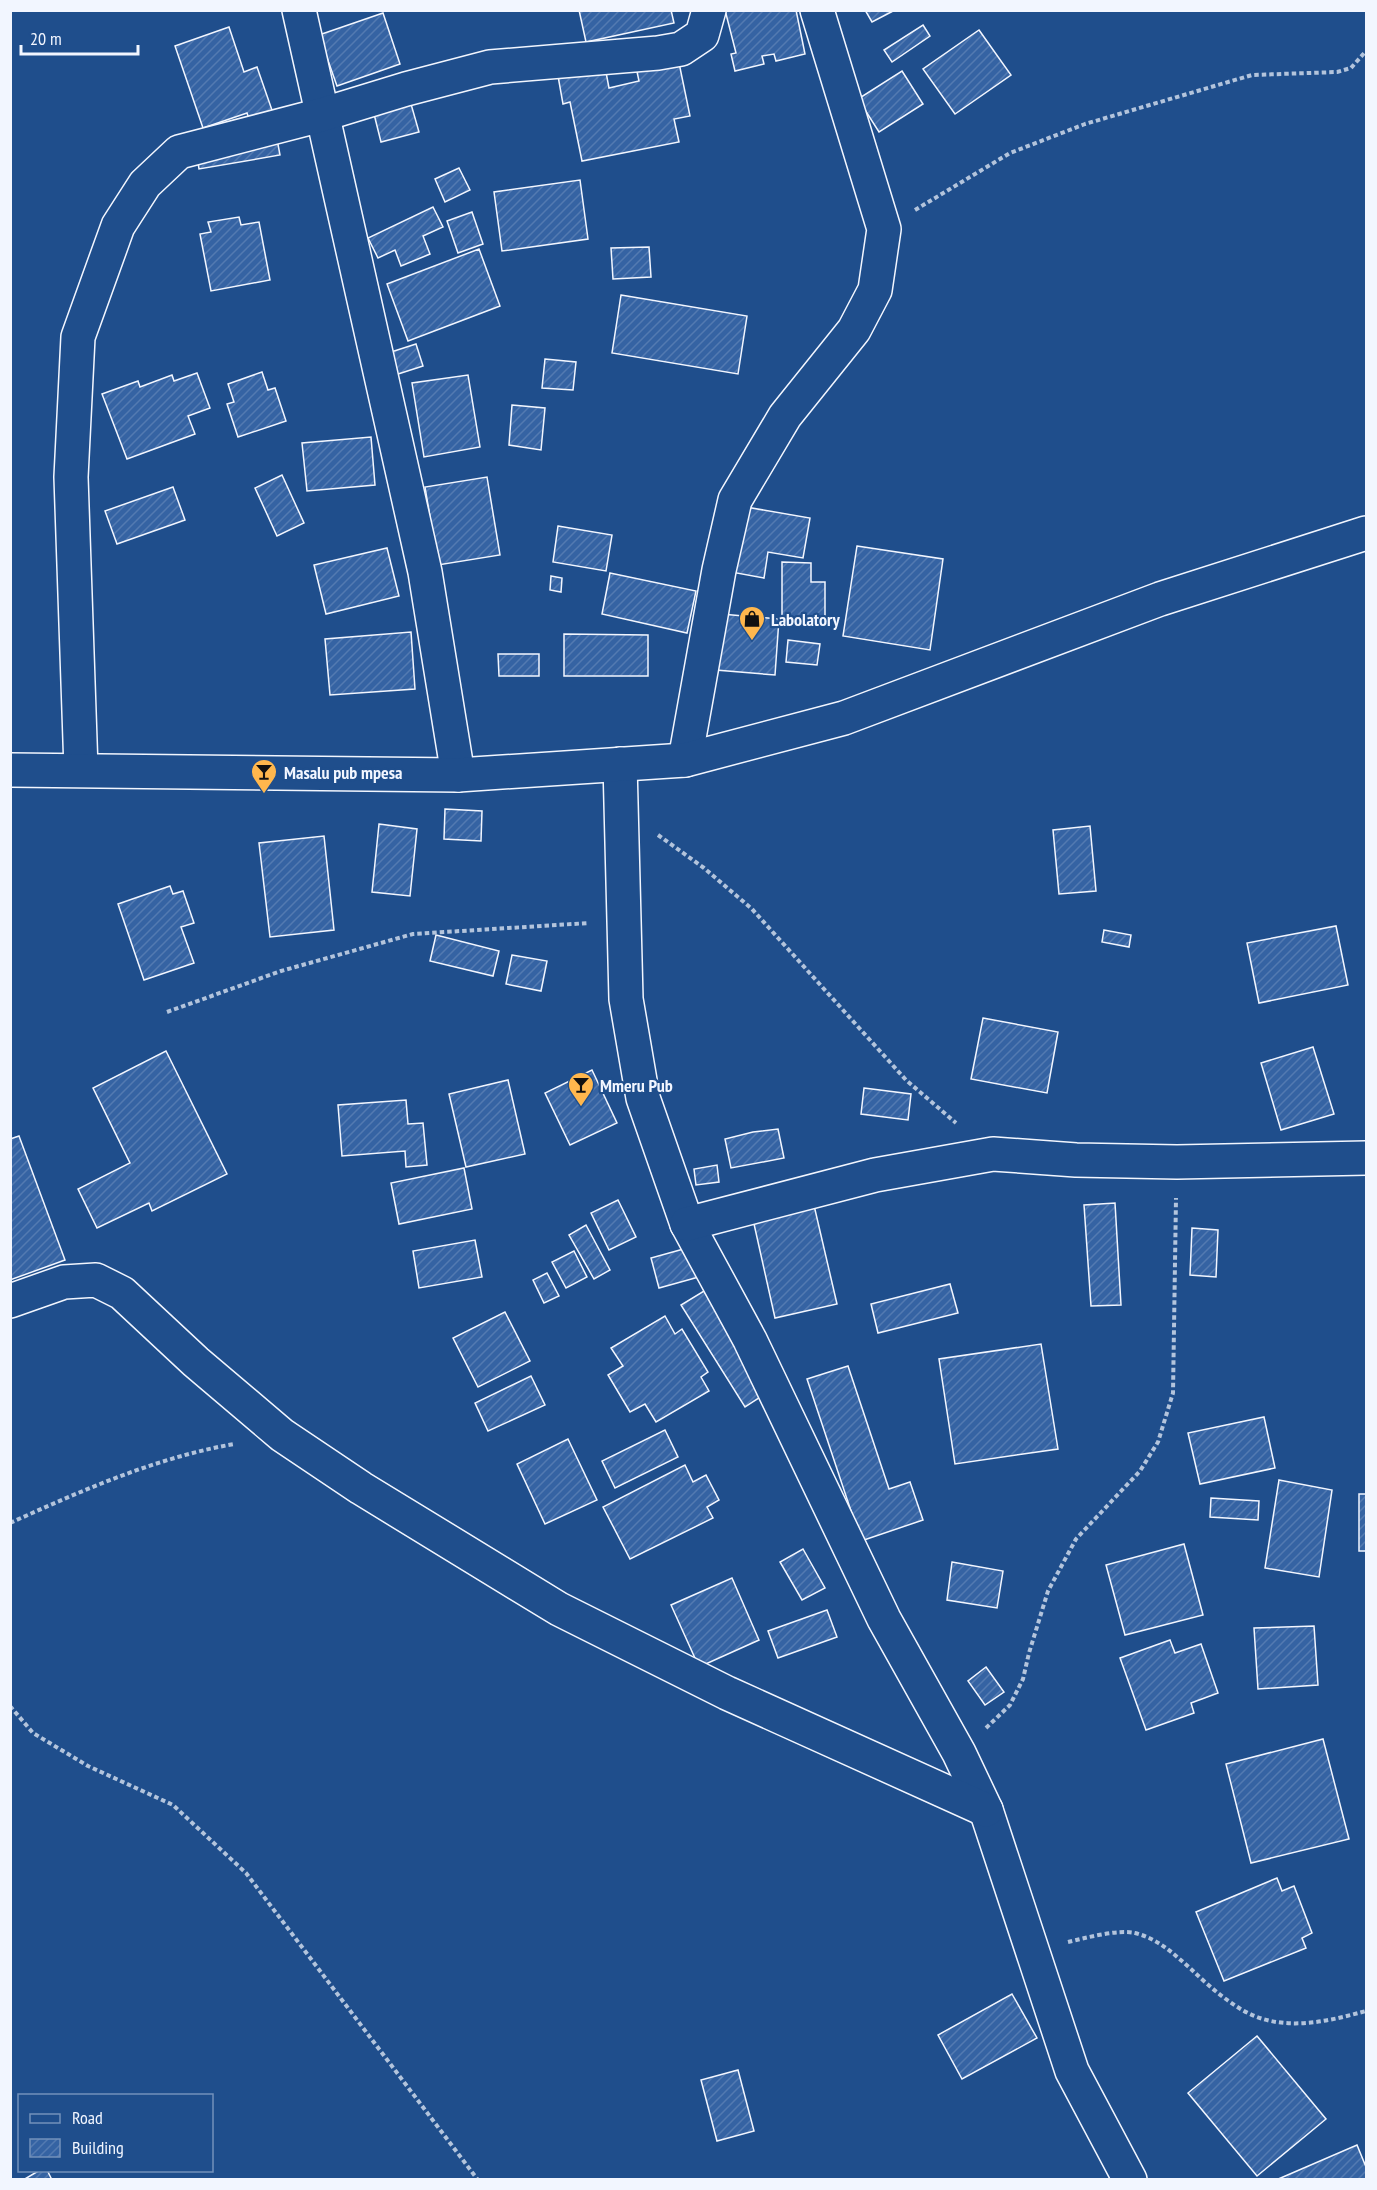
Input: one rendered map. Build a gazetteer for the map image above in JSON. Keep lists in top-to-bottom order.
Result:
{
  "places": {
    "shop": ["Labolatory"],
    "bar": ["Masalu pub mpesa", "Mmeru Pub"]
  },
  "legend": ["Road", "Building"],
  "scale_bar": "20 m"
}
